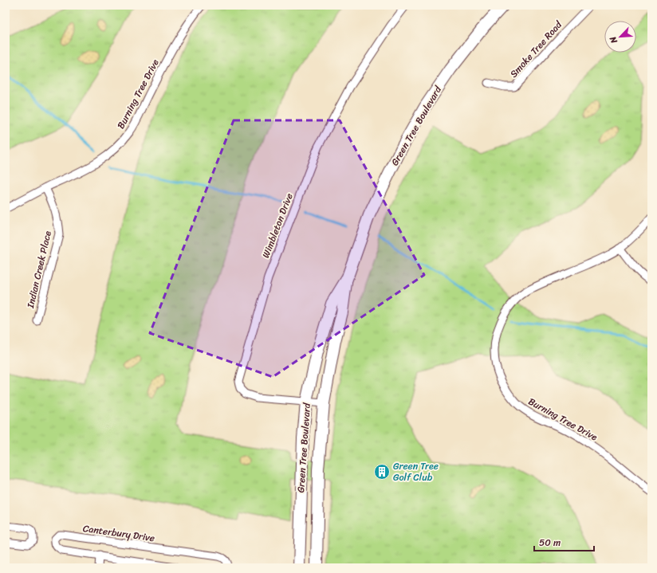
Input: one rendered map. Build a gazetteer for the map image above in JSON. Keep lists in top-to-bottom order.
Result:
{
  "streets": {
    "main road": ["Green Tree Boulevard"],
    "street": [
      "Smoke Tree Road",
      "Burning Tree Drive",
      "Wimbleton Drive",
      "Indian Creek Place",
      "Canterbury Drive"
    ]
  },
  "crossings": [
    ["Burning Tree Drive", "Indian Creek Place"],
    ["Green Tree Boulevard", "Wimbleton Drive"]
  ],
  "places": {
    "building": ["Green Tree Golf Club"]
  },
  "scale_bar": "50 m",
  "north": "bottom left"
}
